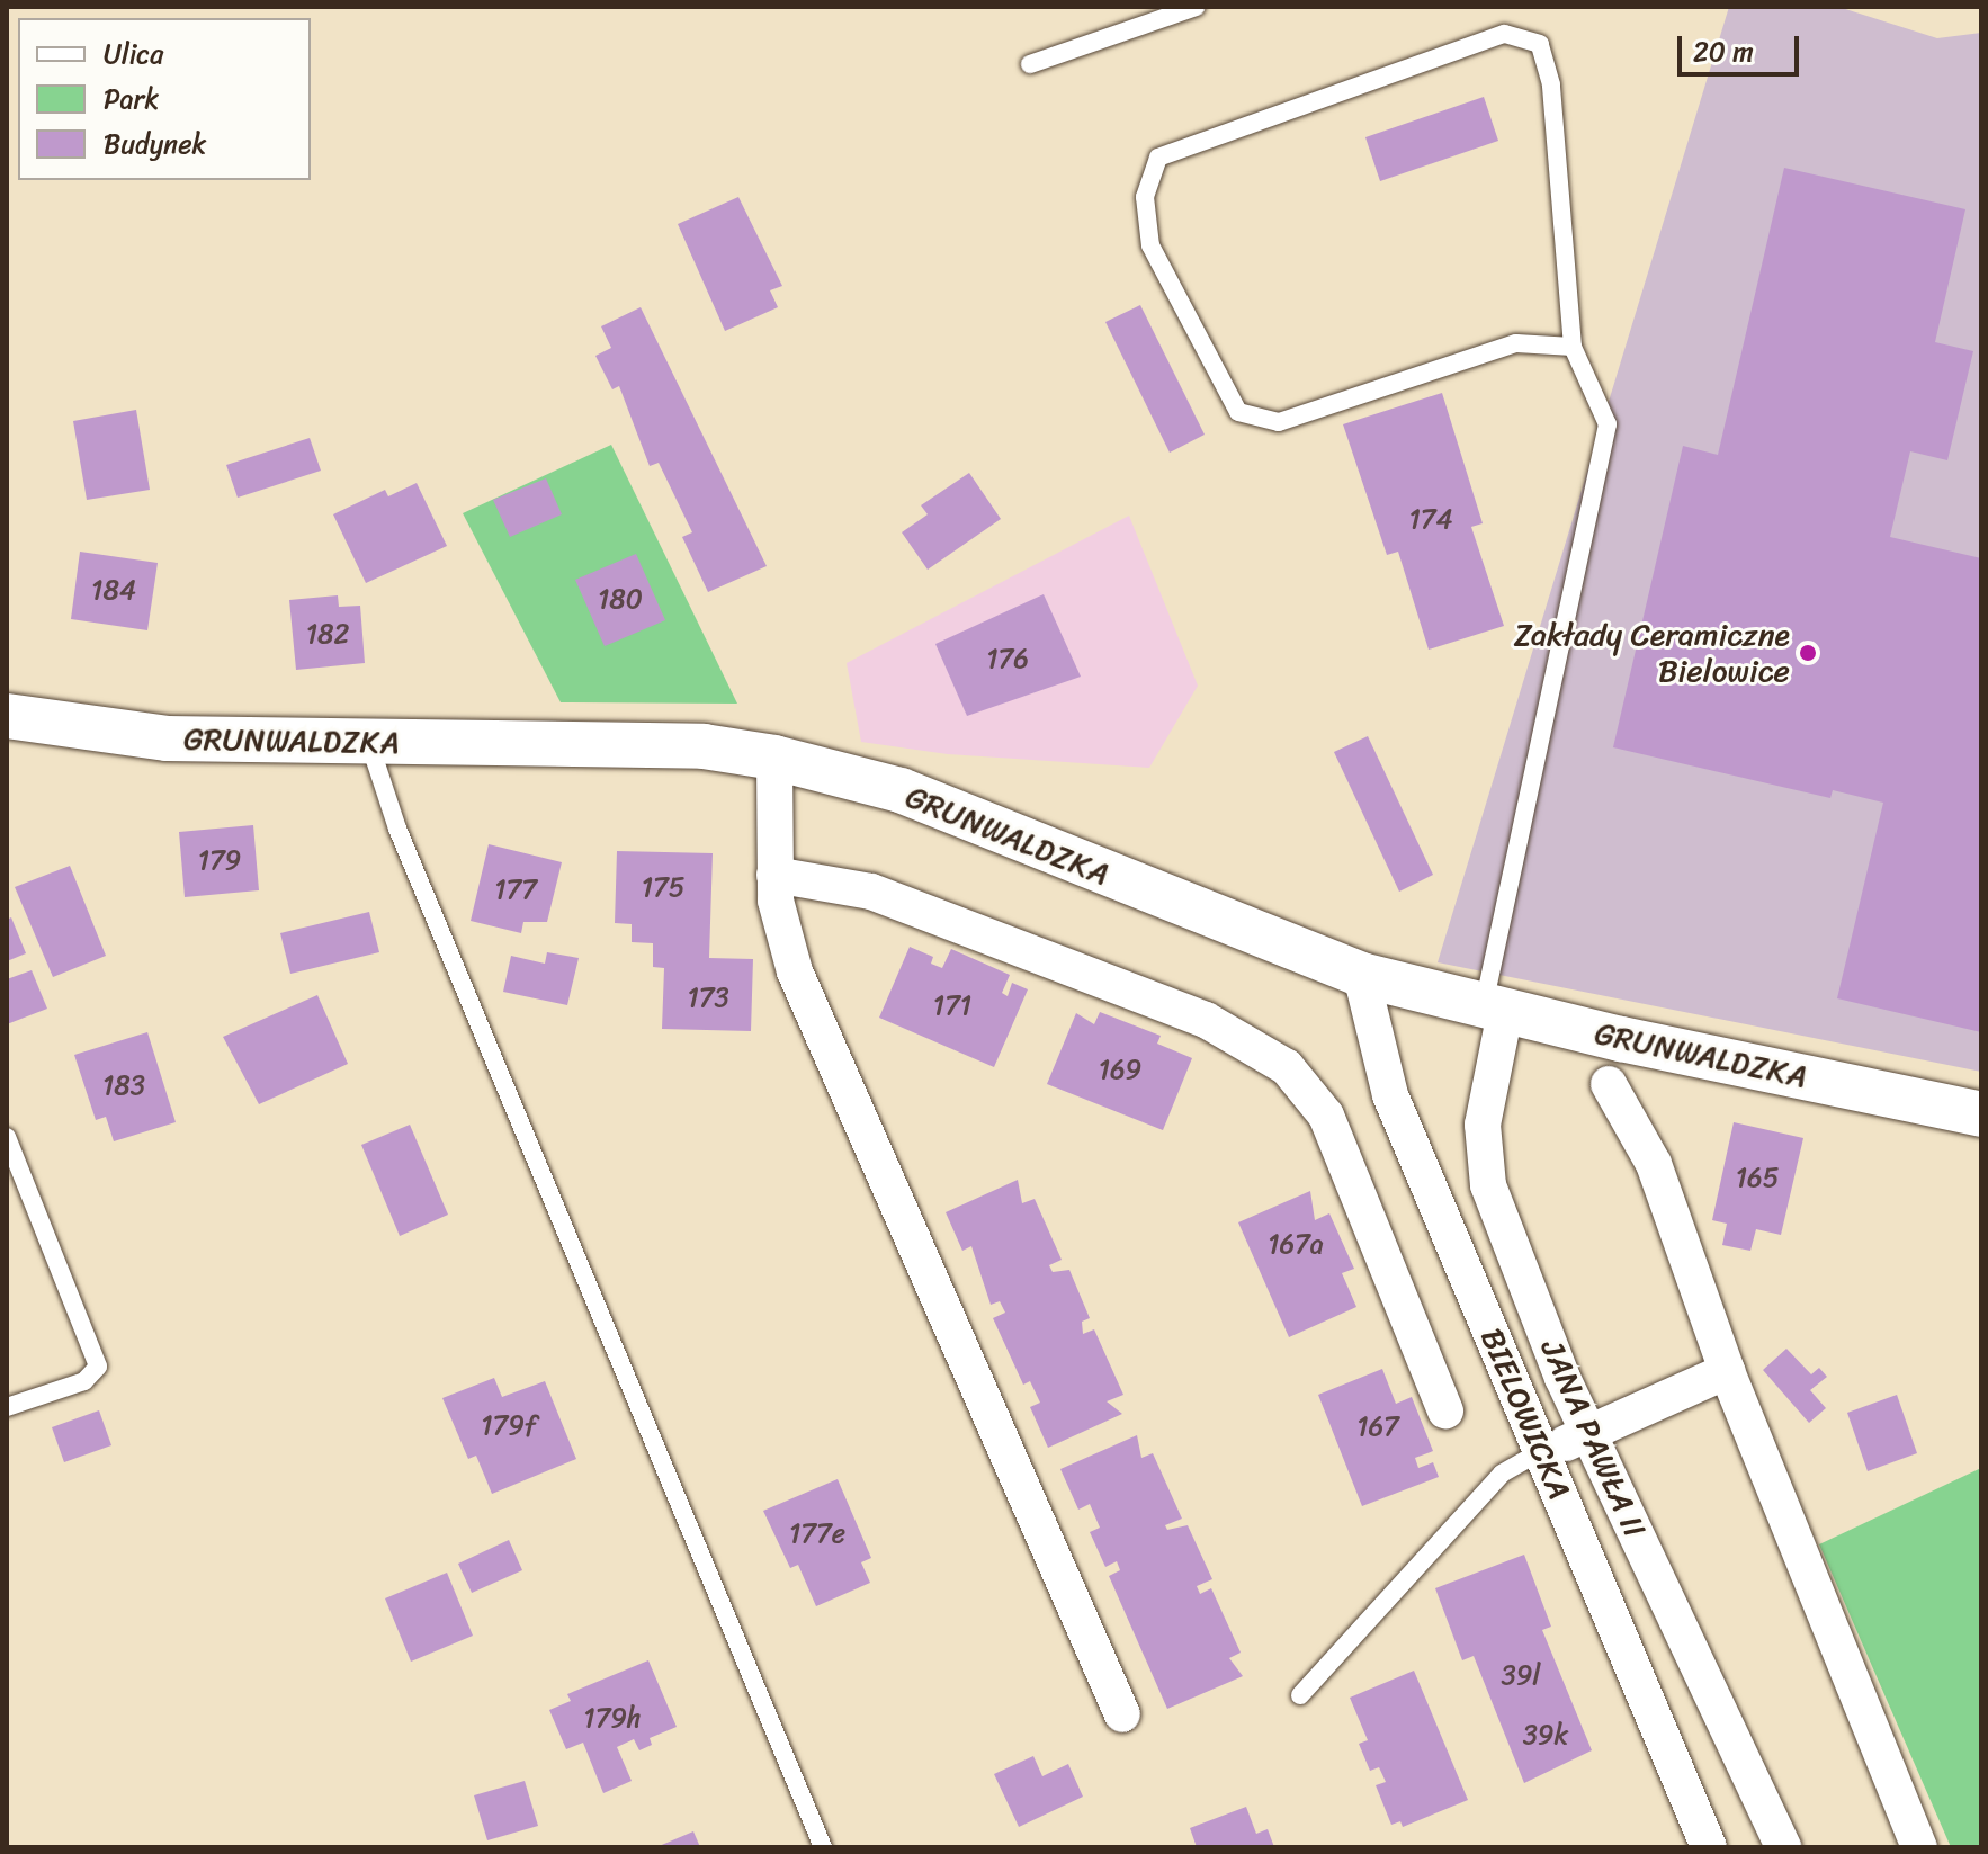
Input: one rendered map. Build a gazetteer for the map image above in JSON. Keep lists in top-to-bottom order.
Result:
{
  "streets": {
    "street": ["GRUNWALDZKA", "BIELOWICKA", "JANA PAWŁA II"]
  },
  "crossings": [
    ["GRUNWALDZKA", "BIELOWICKA"],
    ["GRUNWALDZKA", "JANA PAWŁA II"]
  ],
  "places": ["Zakłady Ceramiczne Bielowice"],
  "house_numbers": [
    "174",
    "184",
    "180",
    "182",
    "176",
    "179",
    "175",
    "177",
    "173",
    "171",
    "169",
    "183",
    "165",
    "167a",
    "179f",
    "167",
    "177e",
    "39l",
    "179h",
    "39k"
  ],
  "legend": ["Ulica", "Park", "Budynek"],
  "scale_bar": "20 m"
}
